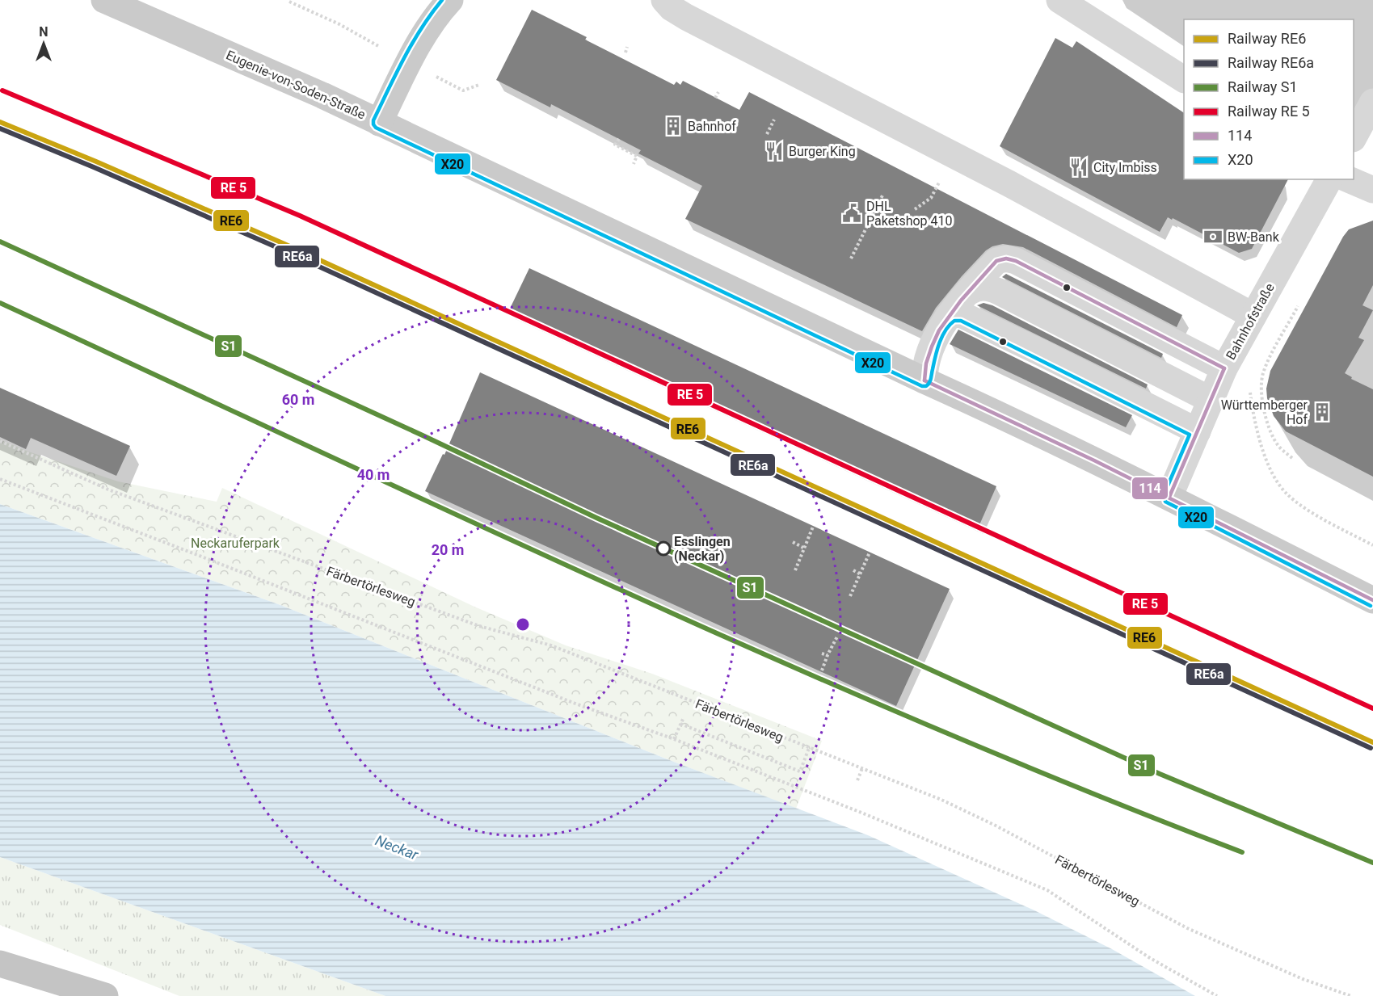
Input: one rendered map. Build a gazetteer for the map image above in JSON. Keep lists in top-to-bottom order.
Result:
{
  "streets": {
    "main road": ["Eugenie-von-Soden-Straße"],
    "street": ["Bahnhofstraße"],
    "path": ["Färbertörlesweg"]
  },
  "crossings": [
    ["Eugenie-von-Soden-Straße", "Bahnhofstraße"]
  ],
  "water": ["Neckar"],
  "parks": ["Neckaruferpark"],
  "places": {
    "building": ["Bahnhof", "Württemberger Hof"],
    "restaurant": ["Burger King", "City Imbiss"],
    "public building": ["DHL Paketshop 410"],
    "bank": ["BW-Bank"],
    "other": ["Esslingen (Neckar)"]
  },
  "lines": [
    "transit line X20",
    "rail line RE6",
    "rail line RE6a",
    "rail line S1",
    "transit line 114"
  ],
  "legend": [
    "Railway RE6",
    "Railway RE6a",
    "Railway S1",
    "Railway RE 5",
    "114",
    "X20"
  ],
  "north": "top",
  "rings": ["60 m", "40 m", "20 m"]
}
